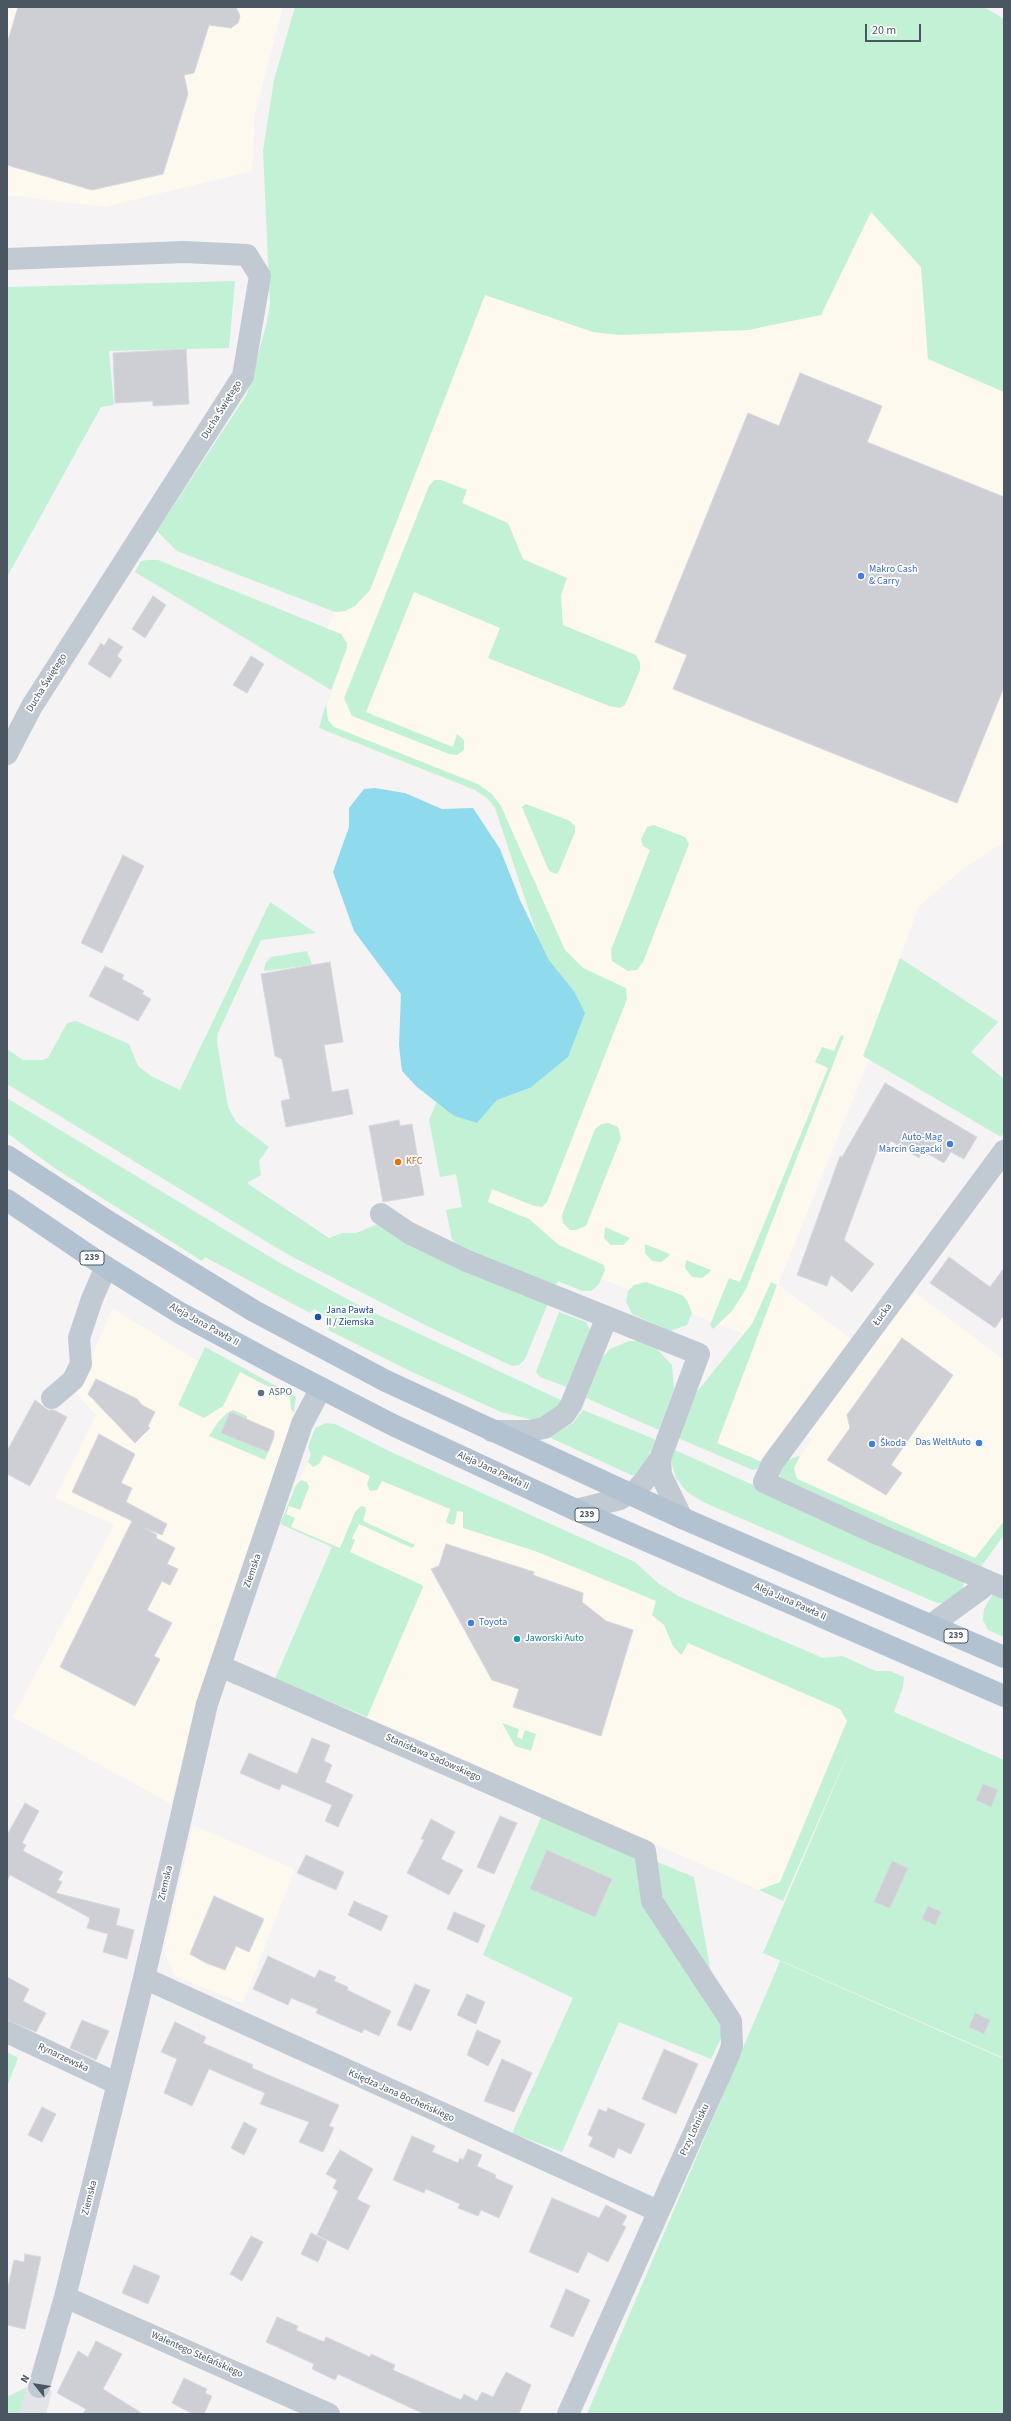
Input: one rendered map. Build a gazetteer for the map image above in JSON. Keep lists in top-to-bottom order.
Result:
{
  "streets": {
    "main road": ["239", "Aleja Jana Pawła II"],
    "street": [
      "Ducha Świętego",
      "Łucka",
      "Ziemska",
      "Stanisława Sadowskiego",
      "Rynarzewska",
      "Księdza Jana Bocheńskiego",
      "Przy Lotnisku",
      "Walentego Stefańskiego"
    ]
  },
  "crossings": [
    ["Aleja Jana Pawła II", "Ziemska"],
    ["Ziemska", "Stanisława Sadowskiego"],
    ["Ziemska", "Rynarzewska"],
    ["Ziemska", "Księdza Jana Bocheńskiego"],
    ["Ziemska", "Walentego Stefańskiego"],
    ["Stanisława Sadowskiego", "Przy Lotnisku"],
    ["Księdza Jana Bocheńskiego", "Przy Lotnisku"]
  ],
  "places": [
    "Makro Cash & Carry",
    "Auto-Mag Marcin Gagacki",
    "KFC",
    "Jana Pawła II / Ziemska",
    "ASPO",
    "Das WeltAuto",
    "Škoda",
    "Toyota",
    "Jaworski Auto"
  ],
  "scale_bar": "20 m",
  "north": "top left"
}
